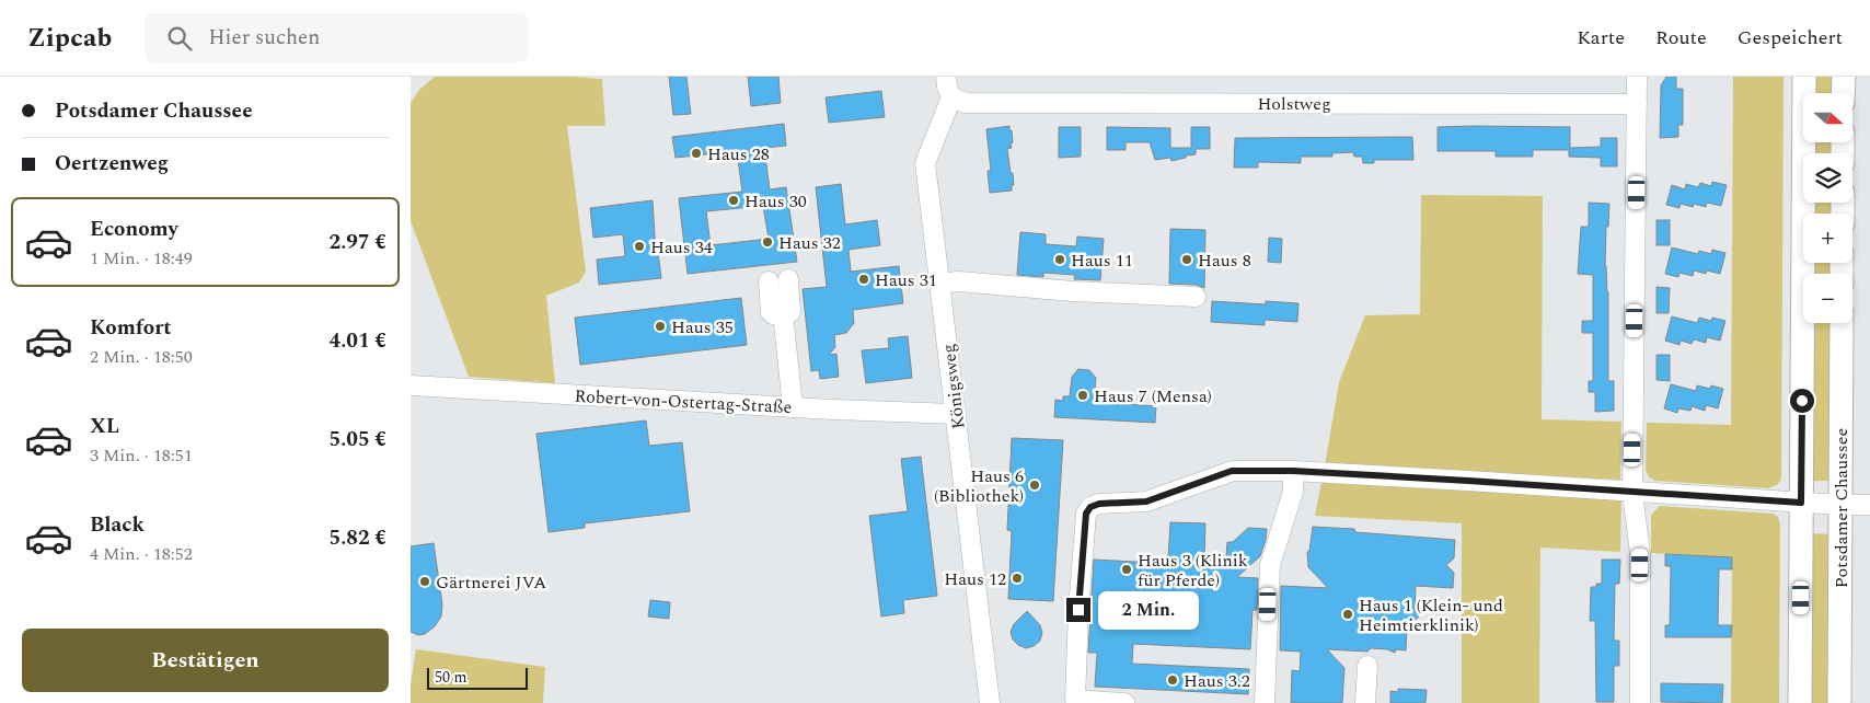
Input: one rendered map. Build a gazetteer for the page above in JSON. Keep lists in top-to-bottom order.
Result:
{
  "streets": {
    "main road": ["Potsdamer Chaussee"],
    "street": ["Holstweg", "Königsweg", "Robert-von-Ostertag-Straße"]
  },
  "crossings": [
    ["Holstweg", "Königsweg"],
    ["Königsweg", "Robert-von-Ostertag-Straße"]
  ],
  "places": [
    "Haus 28",
    "Haus 30",
    "Haus 32",
    "Haus 34",
    "Haus 11",
    "Haus 8",
    "Haus 31",
    "Haus 35",
    "Haus 7 (Mensa)",
    "Haus 6 (Bibliothek)",
    "Haus 3 (Klinik für Pferde)",
    "Haus 12",
    "Gärtnerei JVA",
    "Haus 1 (Klein- und Heimtierklinik)",
    "Haus 3.2"
  ],
  "scale_bar": "50 m",
  "north": "right",
  "page": {
    "header": "Zipcab",
    "search": "Hier suchen",
    "nav": ["Karte", "Route", "Gespeichert"],
    "banner": ["Potsdamer Chaussee", "Oertzenweg"],
    "map_buttons": ["+", "−"],
    "list": [
      {
        "name": "Economy",
        "note": "1 Min. · 18:49",
        "value": "2.97 €"
      },
      {
        "name": "Komfort",
        "note": "2 Min. · 18:50",
        "value": "4.01 €"
      },
      {
        "name": "XL",
        "note": "3 Min. · 18:51",
        "value": "5.05 €"
      },
      {
        "name": "Black",
        "note": "4 Min. · 18:52",
        "value": "5.82 €"
      }
    ],
    "bubble": "2 Min.",
    "buttons": "Bestätigen",
    "scale": "50 m"
  }
}
